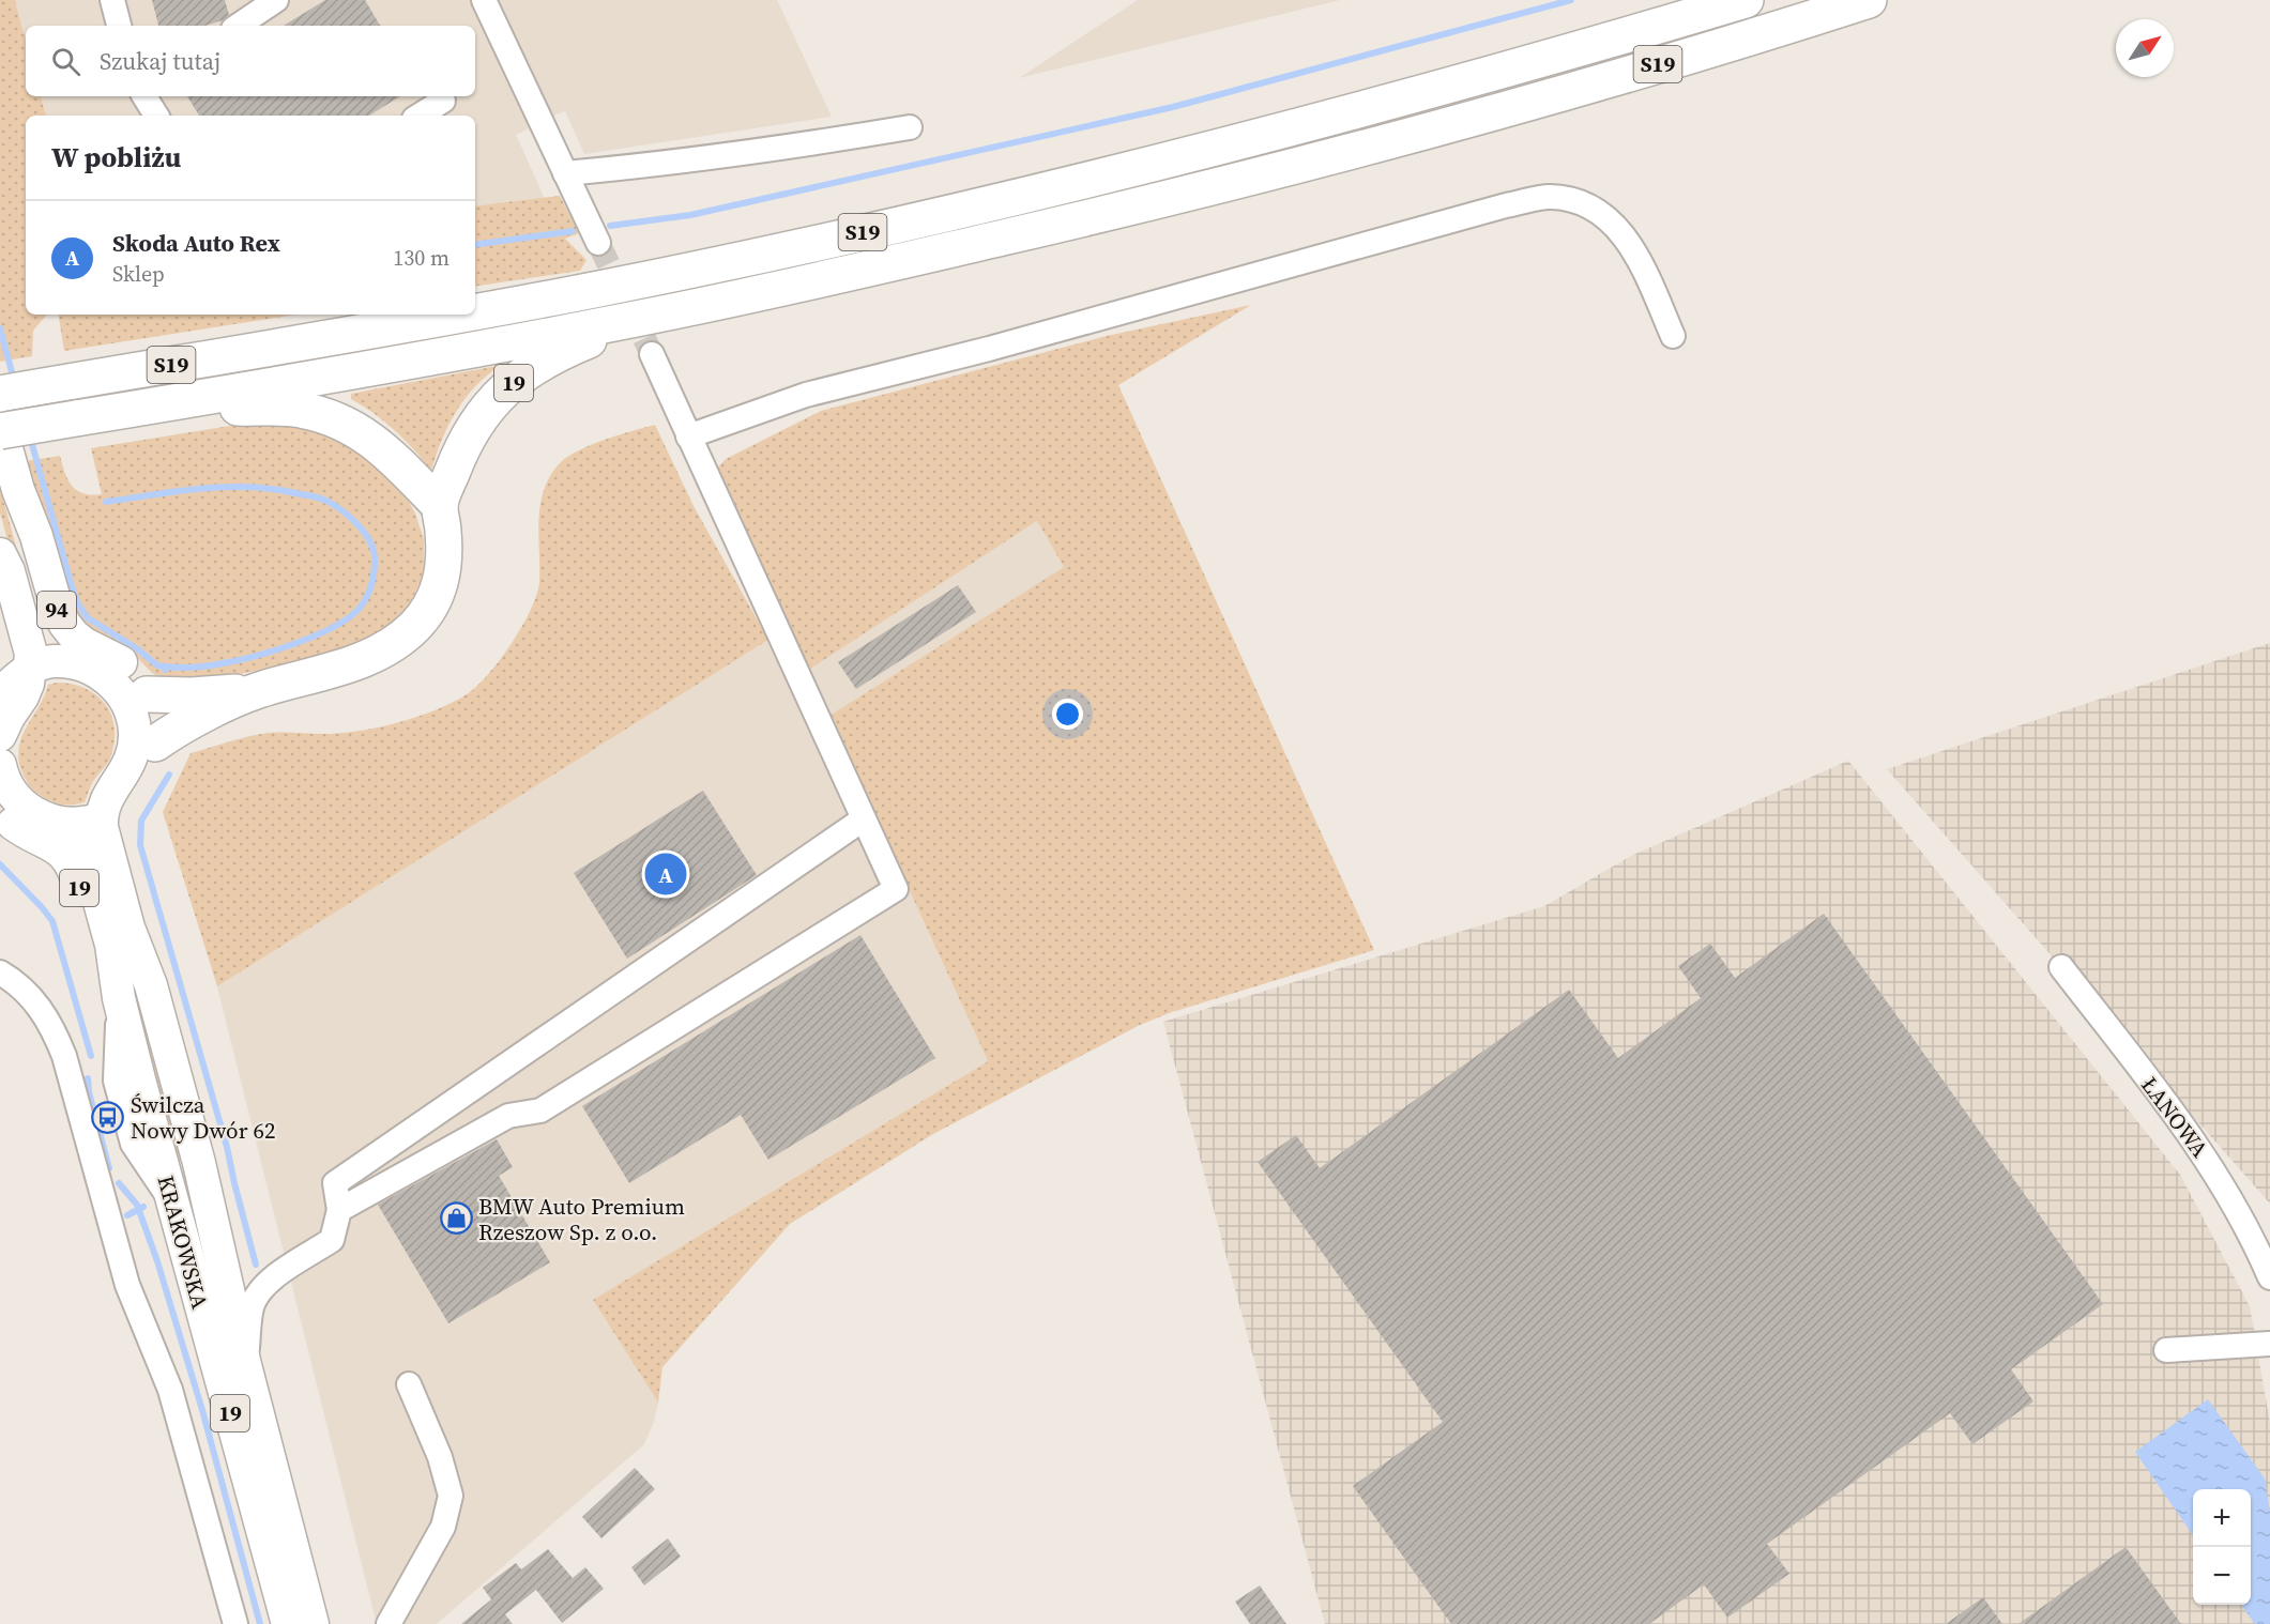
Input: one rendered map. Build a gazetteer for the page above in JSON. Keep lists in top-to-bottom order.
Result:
{
  "streets": {
    "highway": ["S19", "19"],
    "main road": ["94", "KRAKOWSKA"],
    "street": ["ŁANOWA"]
  },
  "crossings": [
    ["S19", "19"],
    ["19", "94"],
    ["19", "KRAKOWSKA"],
    ["94", "KRAKOWSKA"]
  ],
  "places": {
    "bus stop": ["Świlcza Nowy Dwór 62"],
    "shop": ["BMW Auto Premium Rzeszow Sp. z o.o."]
  },
  "north": "top right",
  "page": {
    "search": "Szukaj tutaj",
    "heading": "W pobliżu",
    "list": [
      {
        "mark": "A",
        "name": "Skoda Auto Rex",
        "note": "Sklep",
        "value": "130 m"
      }
    ],
    "pins": "A",
    "map_buttons": ["+", "−"]
  }
}
